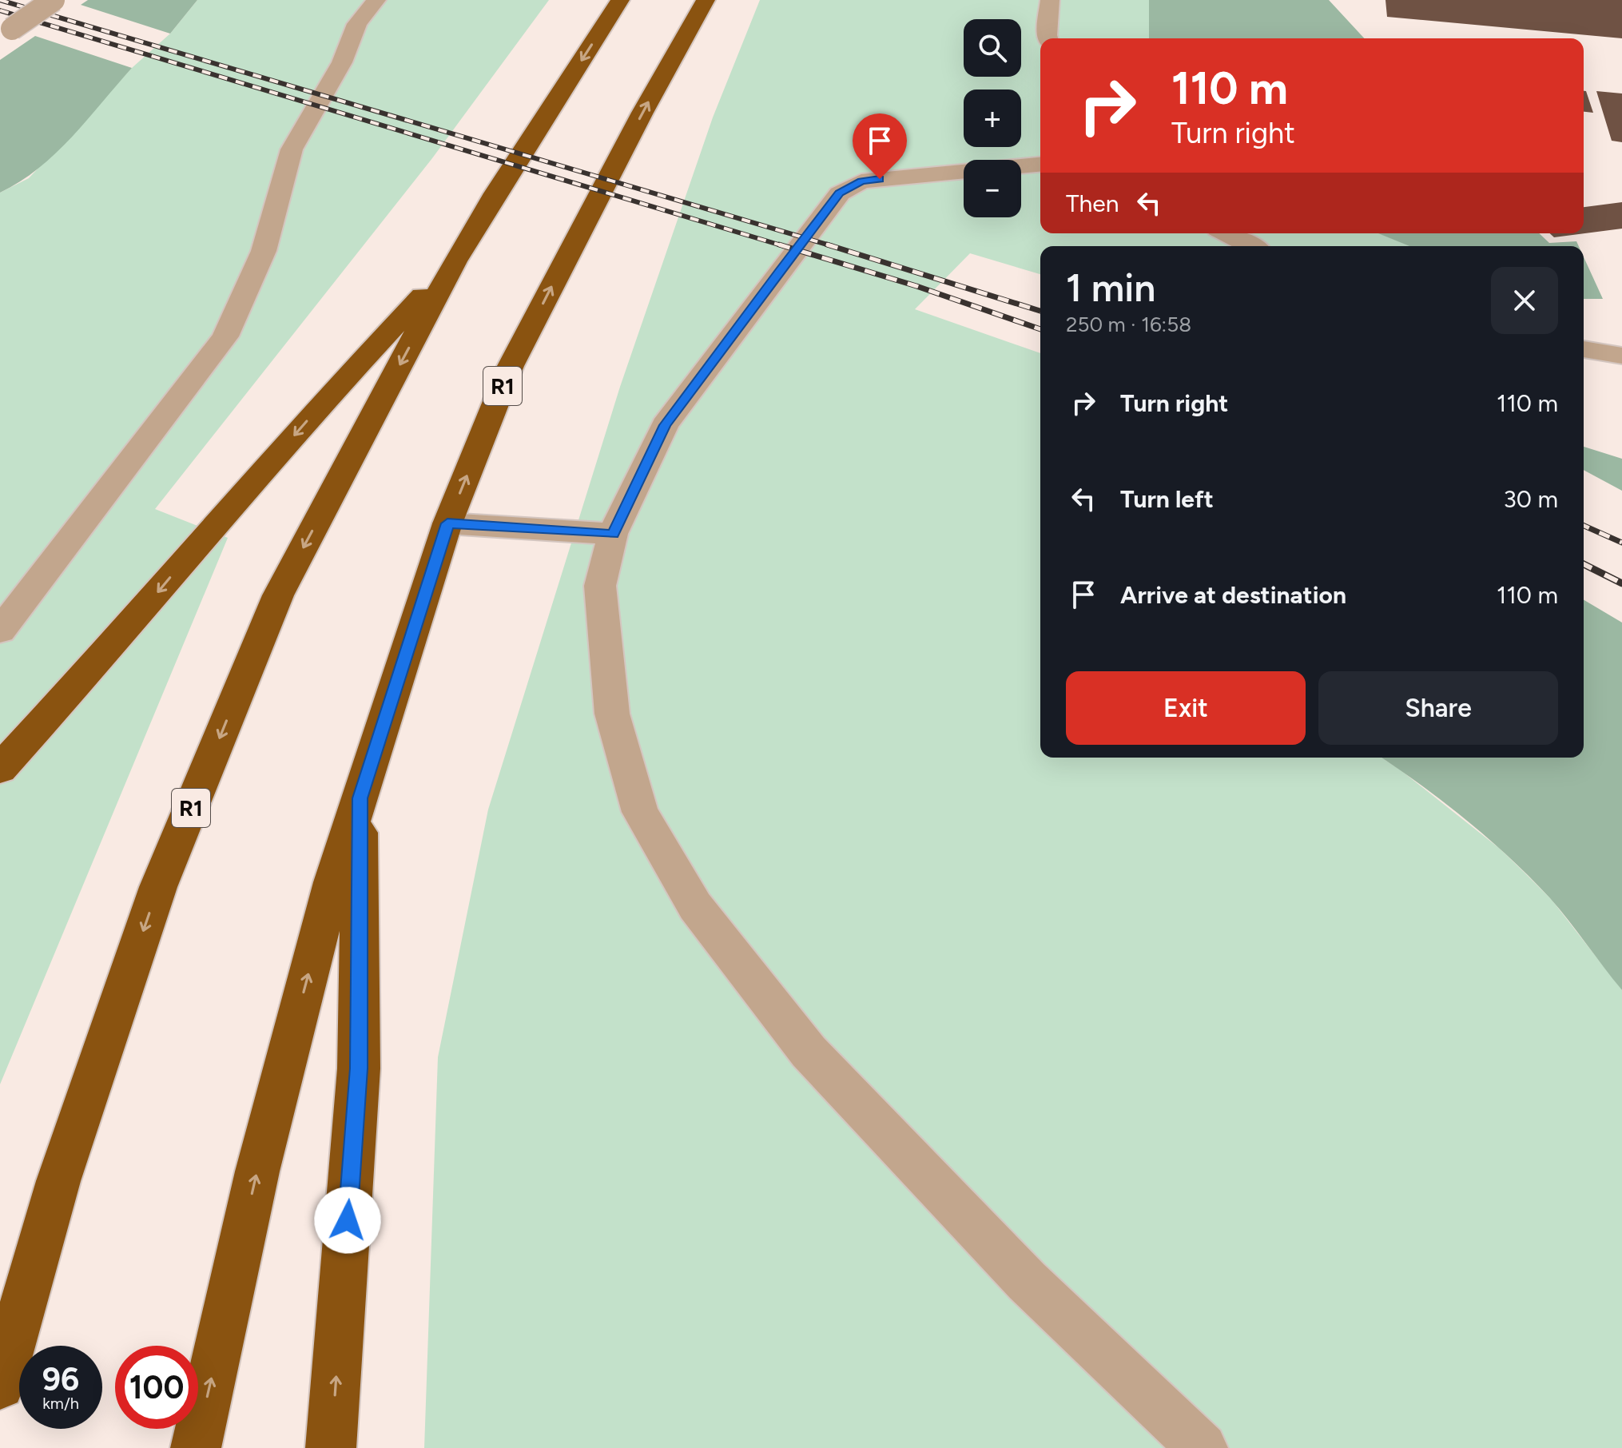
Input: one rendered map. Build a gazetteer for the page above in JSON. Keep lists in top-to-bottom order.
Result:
{
  "streets": {
    "highway": ["R1"]
  },
  "page": {
    "map_buttons": ["+", "−"],
    "turn": ["110 m", "Turn right"],
    "then": "Then",
    "heading": ["1 min", "250 m · 16:58"],
    "list": [
      {
        "name": "Turn right",
        "value": "110 m"
      },
      {
        "name": "Turn left",
        "value": "30 m"
      },
      {
        "name": "Arrive at destination",
        "value": "110 m"
      }
    ],
    "buttons": ["Exit", "Share"],
    "speed": "96 km/h",
    "limit": "100"
  }
}
